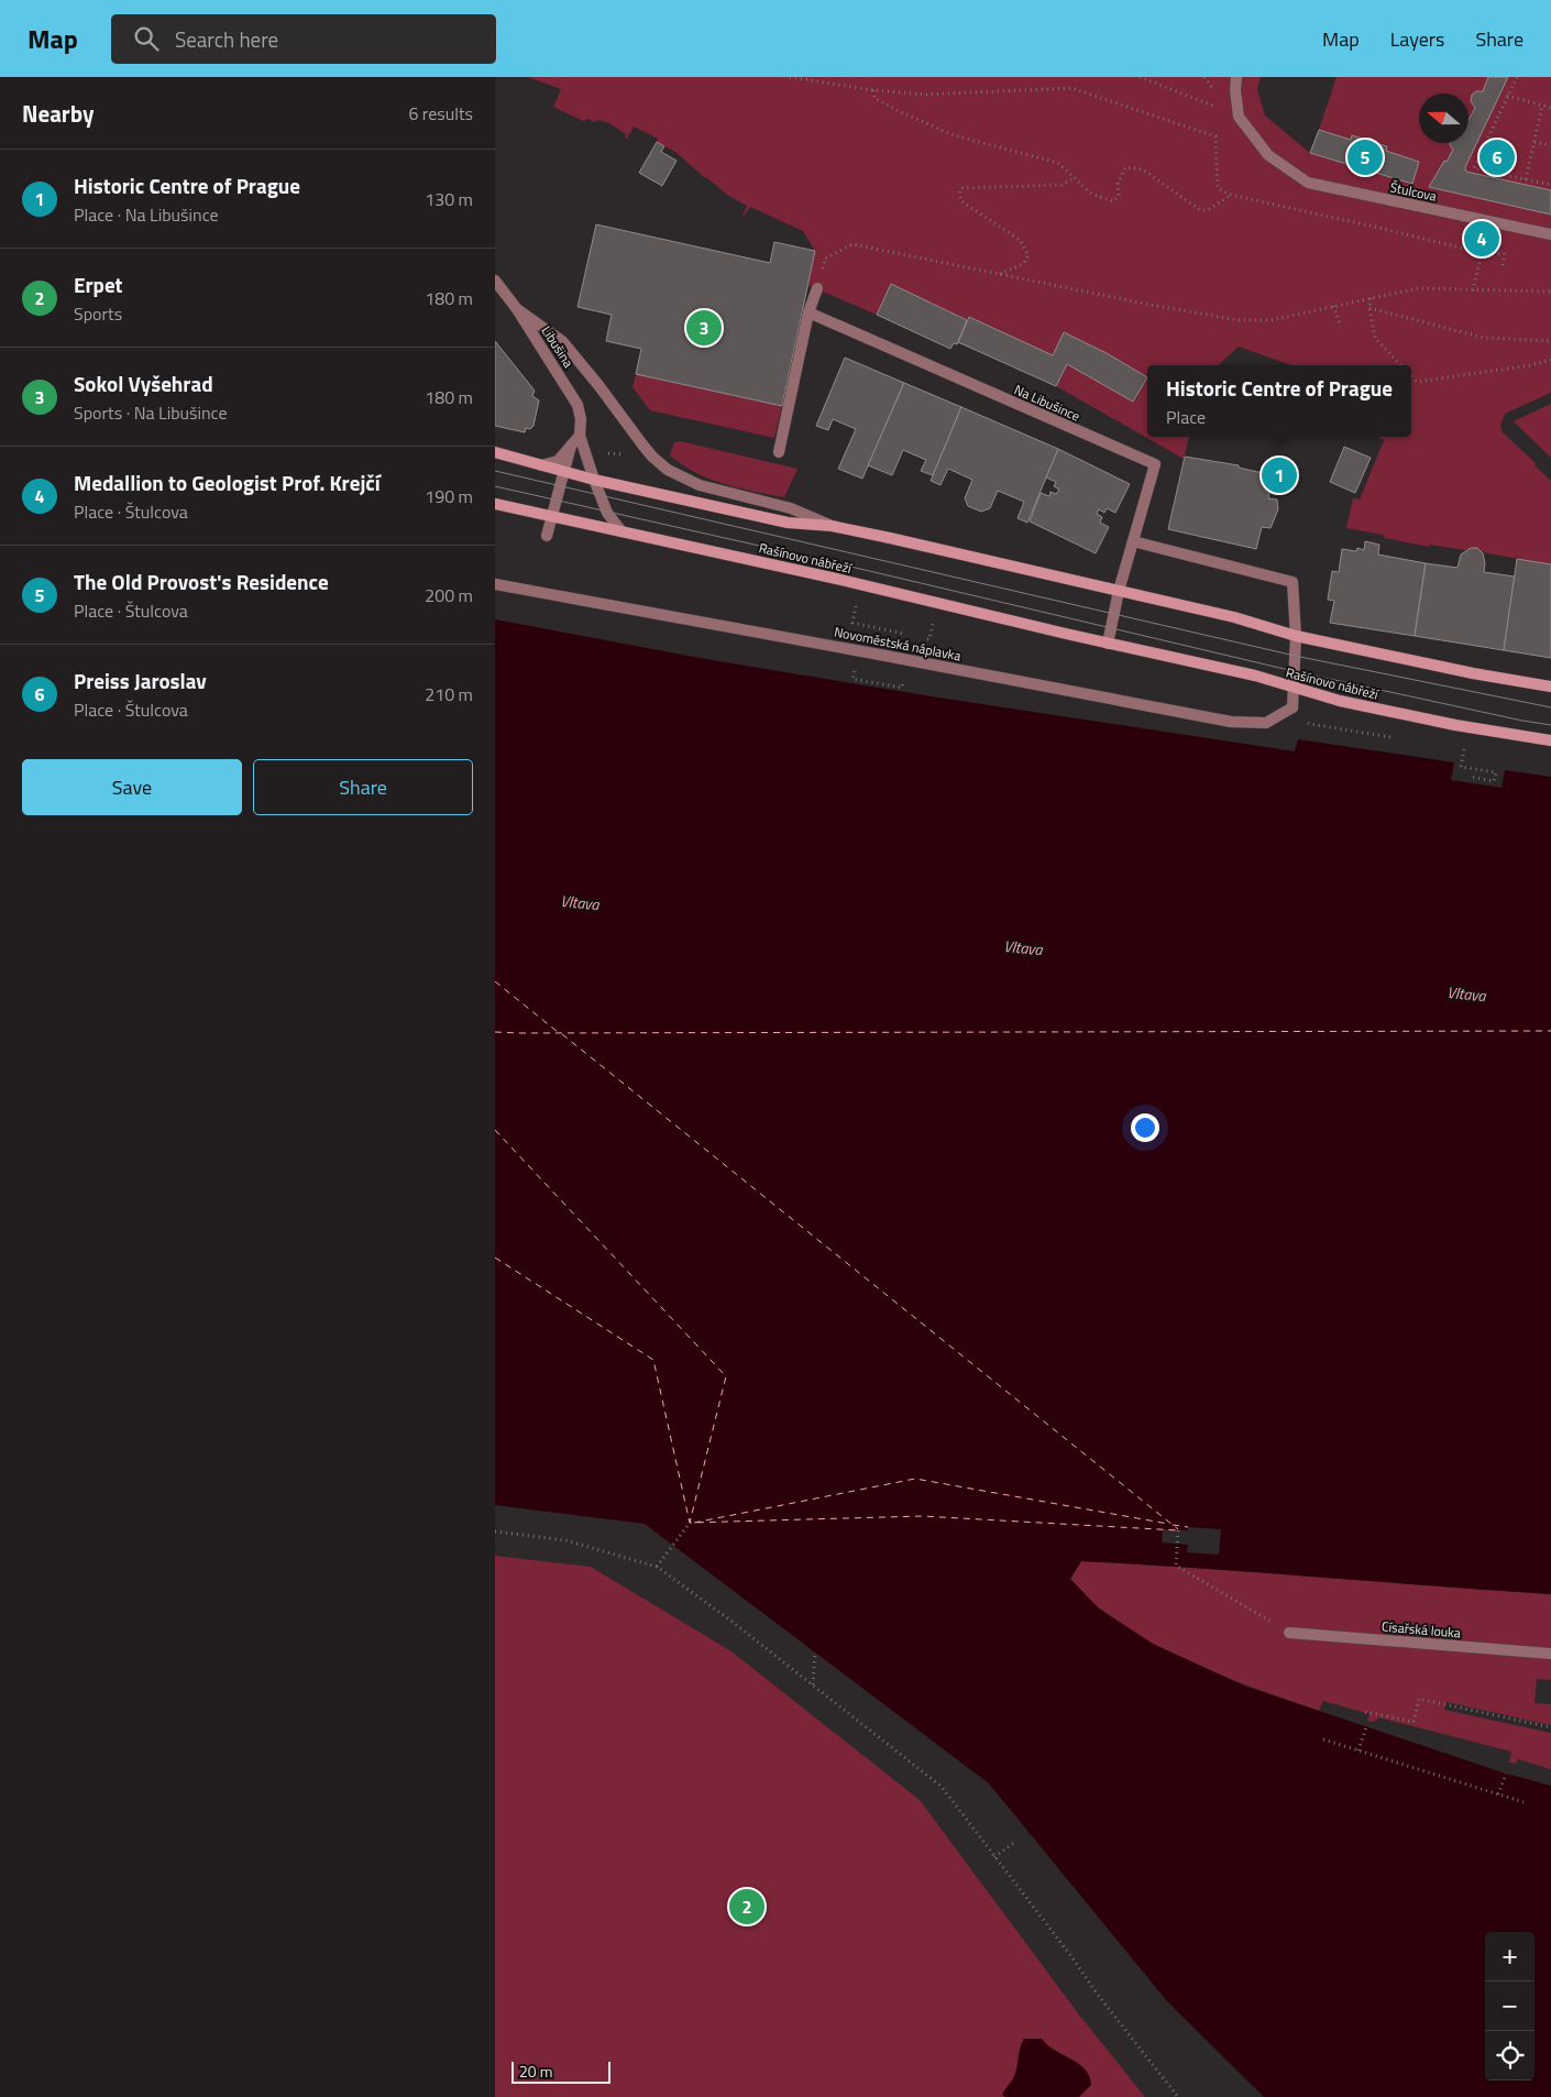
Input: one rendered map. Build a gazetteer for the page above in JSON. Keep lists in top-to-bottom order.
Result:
{
  "streets": {
    "main road": ["Rašínovo nábřeží"],
    "street": [
      "Štulcova",
      "Libušina",
      "Na Libušince",
      "Novoměstská náplavka",
      "Císařská louka"
    ]
  },
  "crossings": [
    ["Libušina", "Rašínovo nábřeží"],
    ["Na Libušince", "Rašínovo nábřeží"],
    ["Rašínovo nábřeží", "Novoměstská náplavka"]
  ],
  "water": ["Vltava"],
  "scale_bar": "20 m",
  "north": "left",
  "page": {
    "header": "Map",
    "search": "Search here",
    "nav": ["Map", "Layers", "Share"],
    "heading": ["Nearby", "6 results"],
    "pins": [
      "5",
      "6",
      "4",
      "3",
      "1",
      "2"
    ],
    "list": [
      {
        "mark": "1",
        "name": "Historic Centre of Prague",
        "note": "Place · Na Libušince",
        "value": "130 m"
      },
      {
        "mark": "2",
        "name": "Erpet",
        "note": "Sports",
        "value": "180 m"
      },
      {
        "mark": "3",
        "name": "Sokol Vyšehrad",
        "note": "Sports · Na Libušince",
        "value": "180 m"
      },
      {
        "mark": "4",
        "name": "Medallion to Geologist Prof. Krejčí",
        "note": "Place · Štulcova",
        "value": "190 m"
      },
      {
        "mark": "5",
        "name": "The Old Provost's Residence",
        "note": "Place · Štulcova",
        "value": "200 m"
      },
      {
        "mark": "6",
        "name": "Preiss Jaroslav",
        "note": "Place · Štulcova",
        "value": "210 m"
      }
    ],
    "popup": ["Historic Centre of Prague", "Place"],
    "buttons": ["Save", "Share"],
    "map_buttons": ["+", "−"],
    "scale": "20 m"
  }
}
